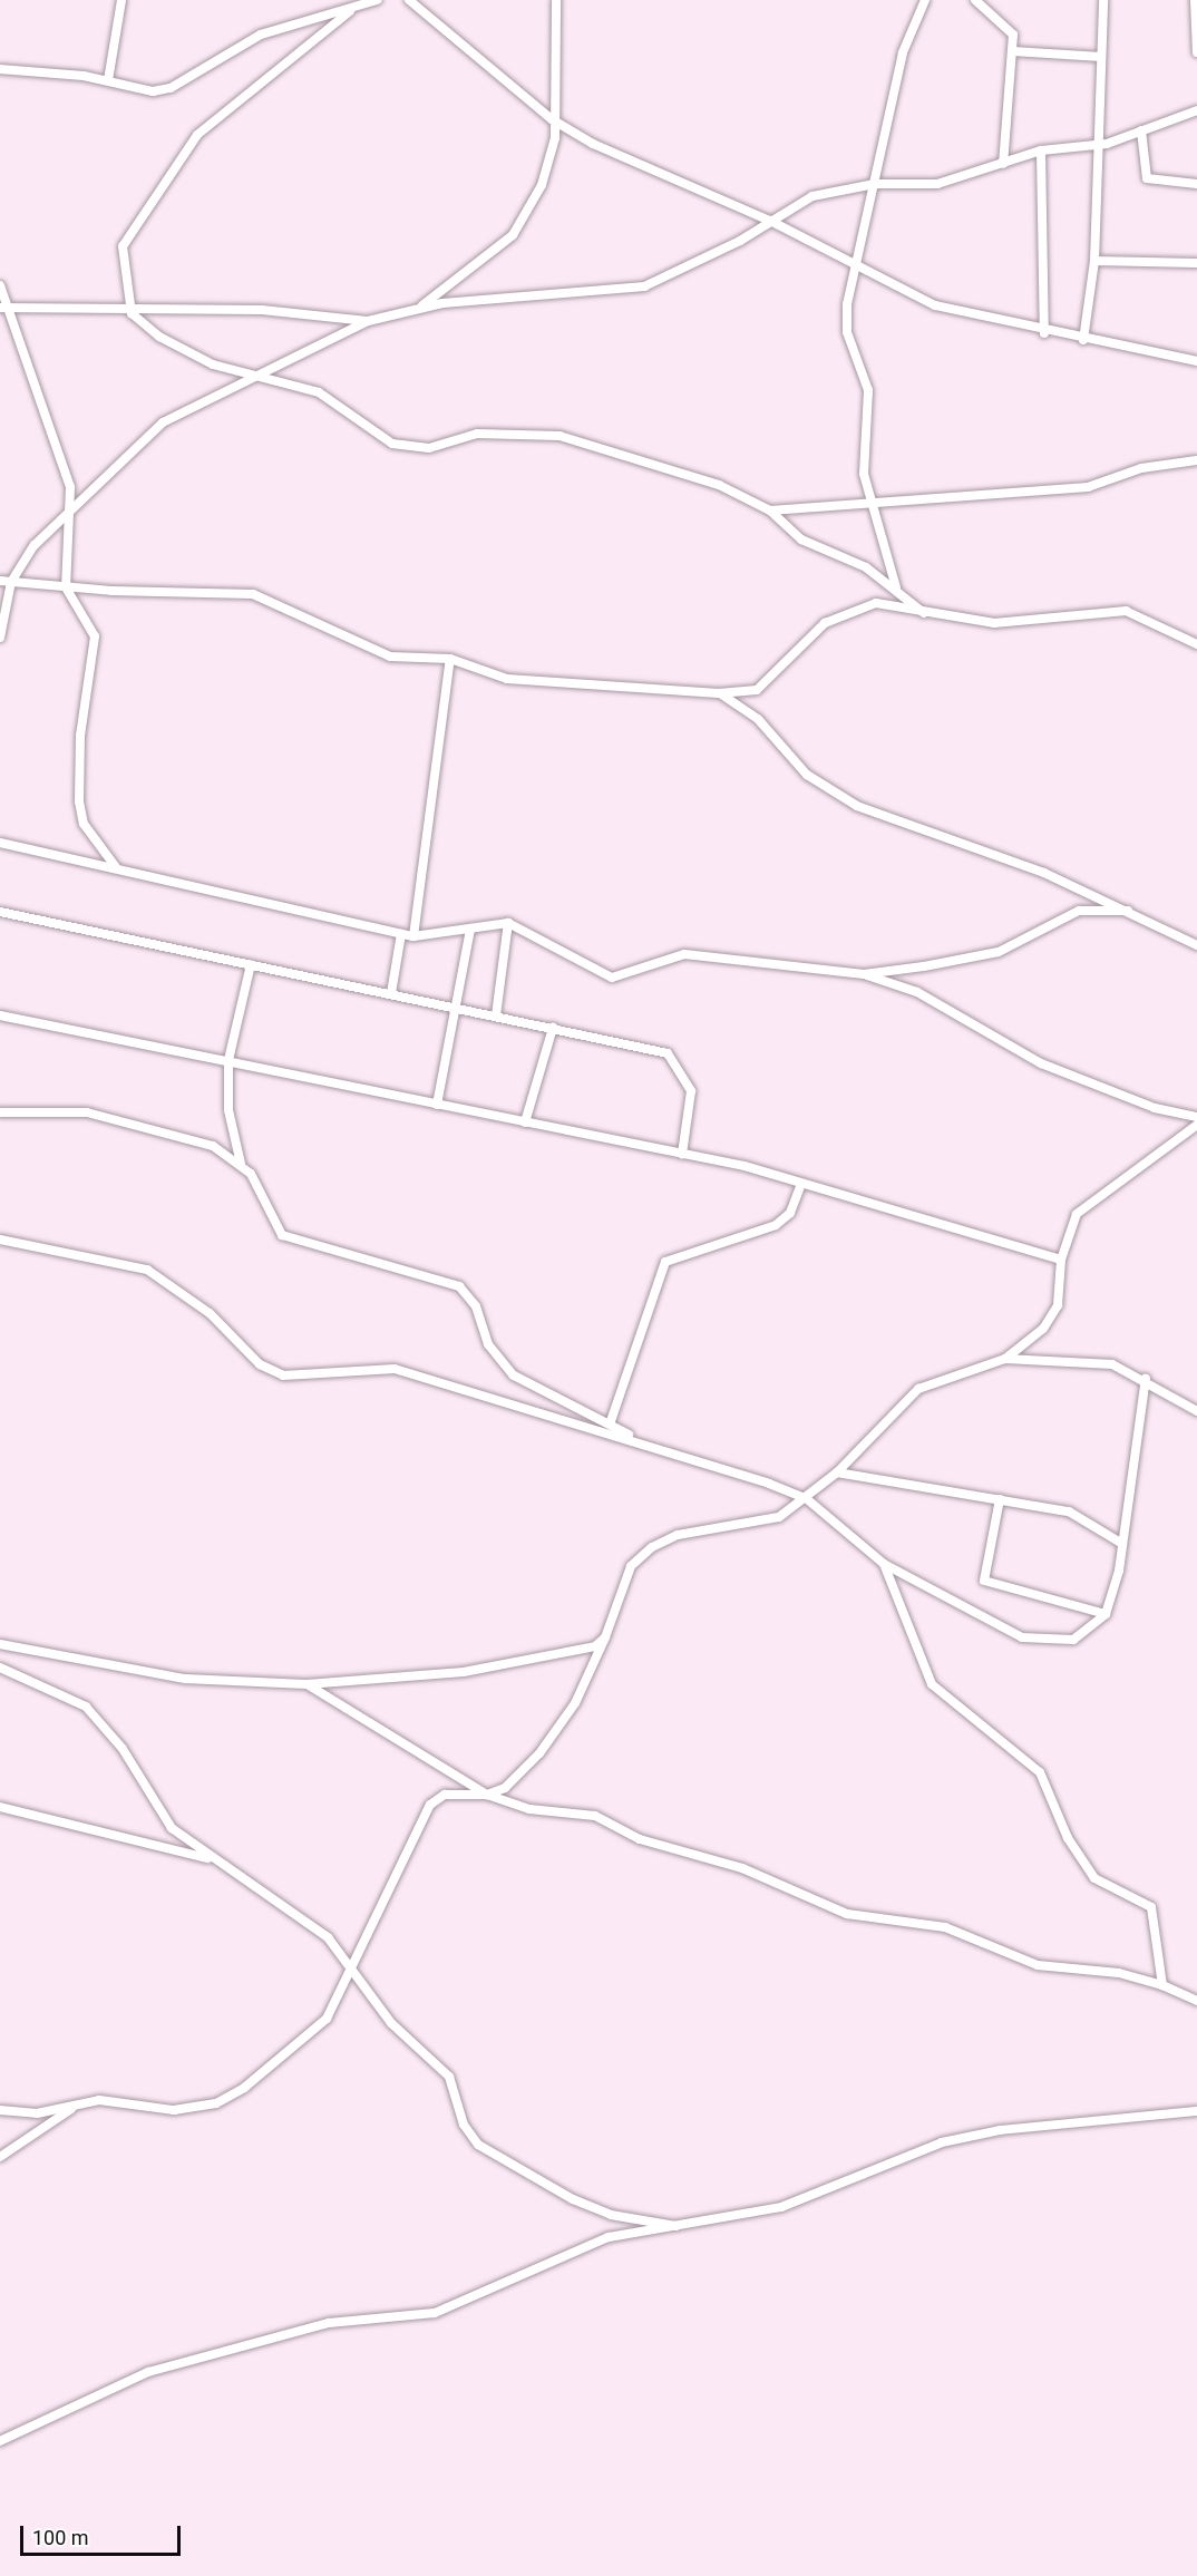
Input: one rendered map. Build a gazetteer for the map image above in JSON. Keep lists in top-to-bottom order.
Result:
{
  "scale_bar": "100 m"
}
